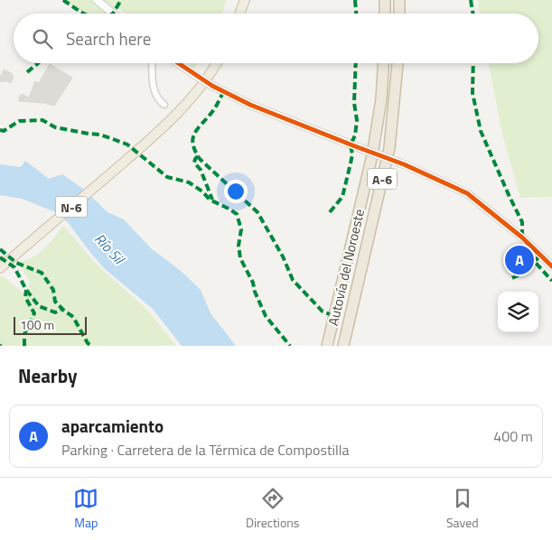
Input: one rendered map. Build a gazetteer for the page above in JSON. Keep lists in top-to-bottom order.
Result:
{
  "streets": {
    "highway": ["A-6", "N-6", "Autovía del Noroeste"]
  },
  "water": ["Río Sil"],
  "scale_bar": "100 m",
  "page": {
    "search": "Search here",
    "pins": "A",
    "scale": "100 m",
    "heading": "Nearby",
    "list": [
      {
        "mark": "A",
        "name": "aparcamiento",
        "note": "Parking · Carretera de la Térmica de Compostilla",
        "value": "400 m"
      }
    ],
    "nav": ["Map", "Directions", "Saved"]
  }
}
